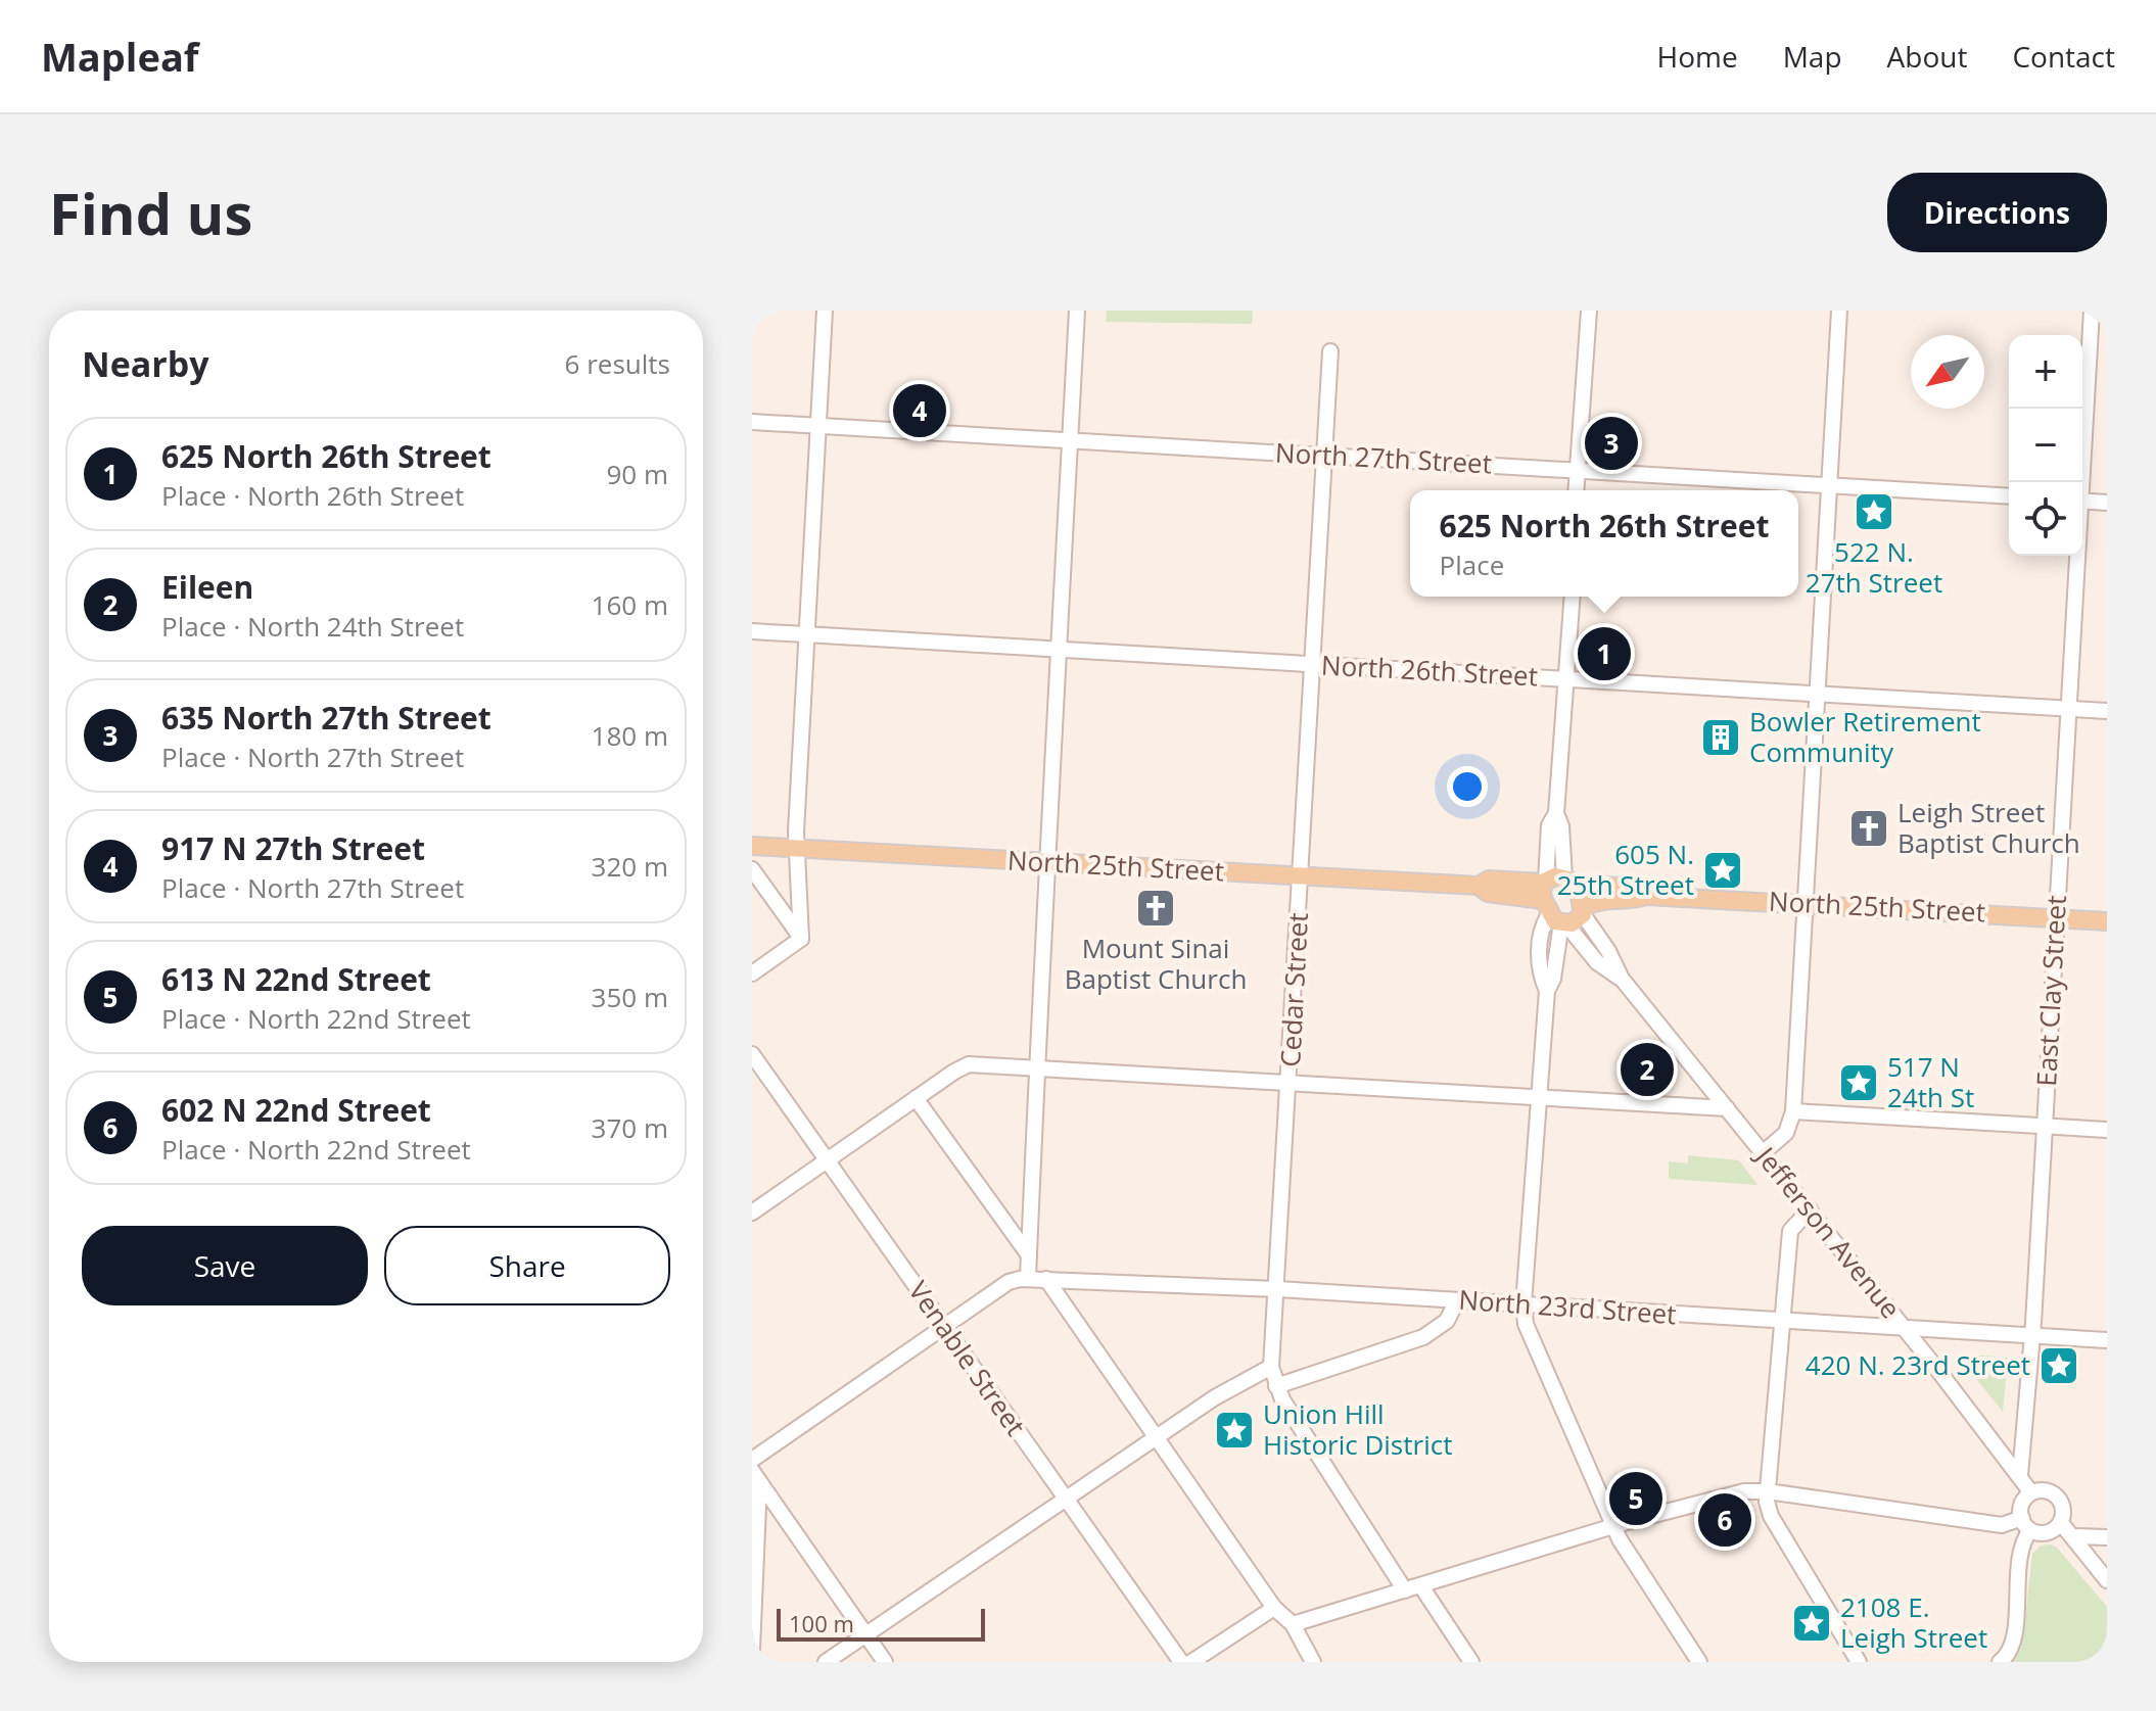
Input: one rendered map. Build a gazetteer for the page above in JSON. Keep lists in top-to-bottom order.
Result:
{
  "streets": {
    "main road": ["North 25th Street"],
    "street": [
      "North 27th Street",
      "North 26th Street",
      "Cedar Street",
      "East Clay Street",
      "Jefferson Avenue",
      "North 23rd Street",
      "Venable Street"
    ]
  },
  "crossings": [
    ["North 27th Street", "Cedar Street"],
    ["North 26th Street", "Cedar Street"],
    ["North 26th Street", "East Clay Street"],
    ["North 25th Street", "Cedar Street"],
    ["North 25th Street", "East Clay Street"],
    ["North 25th Street", "Jefferson Avenue"],
    ["Cedar Street", "North 23rd Street"],
    ["East Clay Street", "Jefferson Avenue"],
    ["East Clay Street", "North 23rd Street"],
    ["Jefferson Avenue", "North 23rd Street"]
  ],
  "places": {
    "place": [
      "522 N. 27th Street",
      "605 N. 25th Street",
      "517 N 24th St",
      "420 N. 23rd Street",
      "Union Hill Historic District",
      "2108 E. Leigh Street"
    ],
    "building": ["Bowler Retirement Community"],
    "church": ["Leigh Street Baptist Church", "Mount Sinai Baptist Church"]
  },
  "scale_bar": "100 m",
  "north": "bottom left",
  "page": {
    "header": "Mapleaf",
    "nav": [
      "Home",
      "Map",
      "About",
      "Contact"
    ],
    "buttons": [
      "Directions",
      ["Save", "Share"]
    ],
    "title": "Find us",
    "heading": ["Nearby", "6 results"],
    "map_buttons": ["+", "−"],
    "pins": [
      "4",
      "3",
      "1",
      "2",
      "5",
      "6"
    ],
    "list": [
      {
        "mark": "1",
        "name": "625 North 26th Street",
        "note": "Place · North 26th Street",
        "value": "90 m"
      },
      {
        "mark": "2",
        "name": "Eileen",
        "note": "Place · North 24th Street",
        "value": "160 m"
      },
      {
        "mark": "3",
        "name": "635 North 27th Street",
        "note": "Place · North 27th Street",
        "value": "180 m"
      },
      {
        "mark": "4",
        "name": "917 N 27th Street",
        "note": "Place · North 27th Street",
        "value": "320 m"
      },
      {
        "mark": "5",
        "name": "613 N 22nd Street",
        "note": "Place · North 22nd Street",
        "value": "350 m"
      },
      {
        "mark": "6",
        "name": "602 N 22nd Street",
        "note": "Place · North 22nd Street",
        "value": "370 m"
      }
    ],
    "popup": ["625 North 26th Street", "Place"],
    "scale": "100 m"
  }
}
